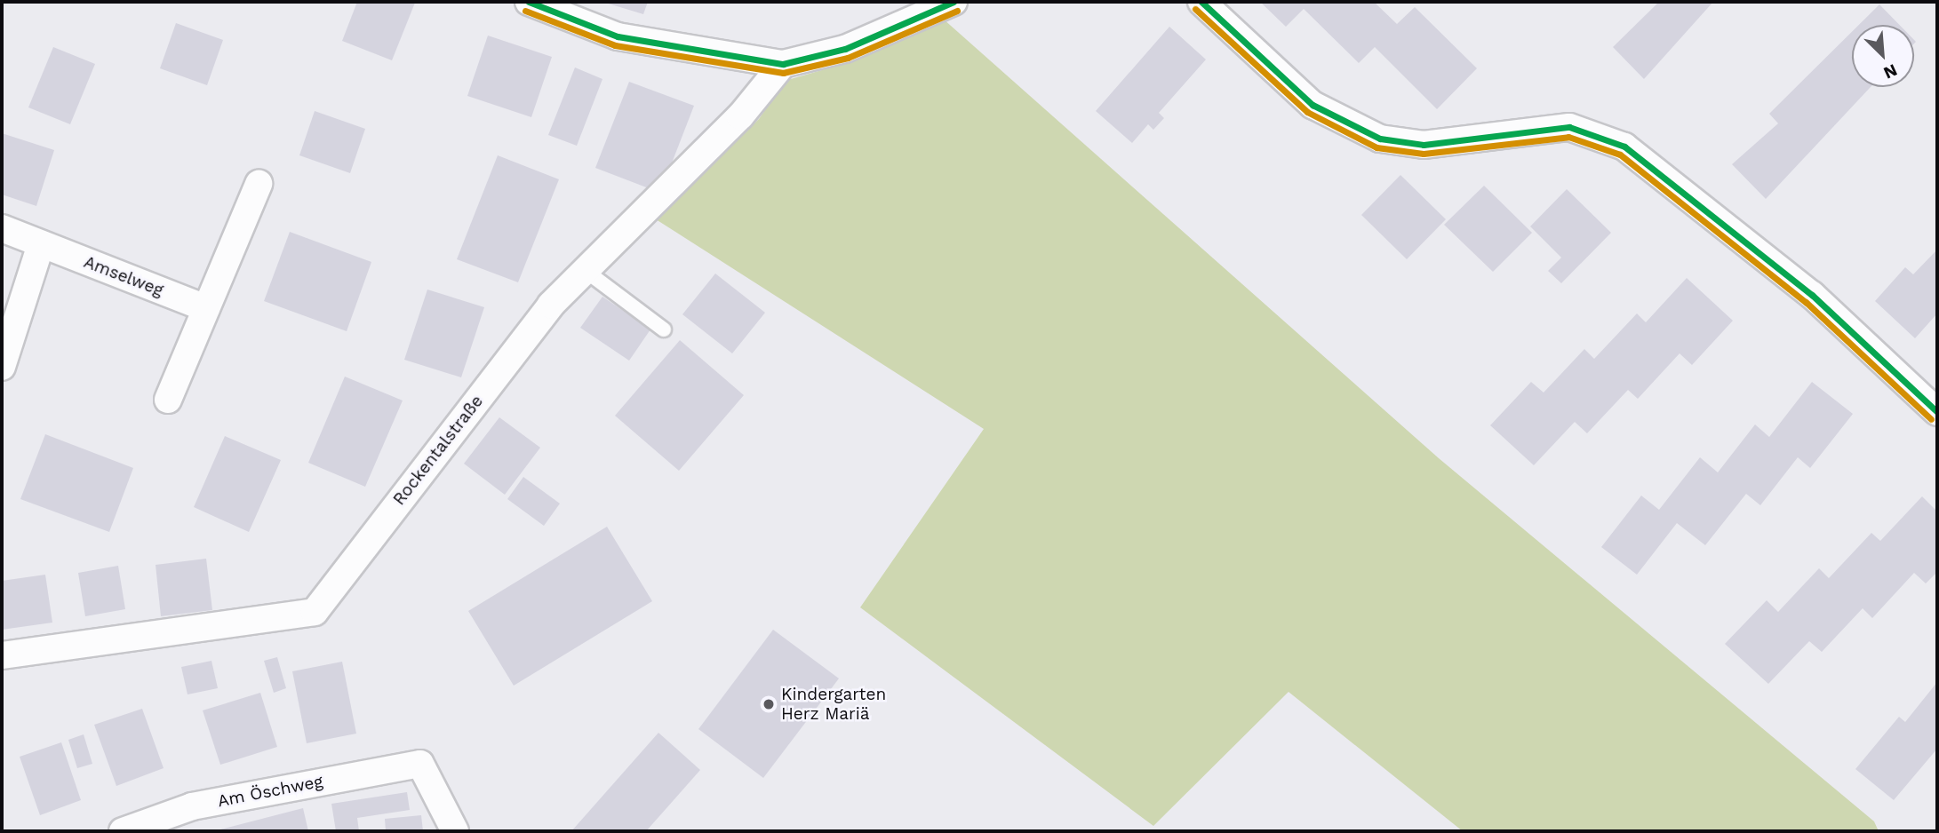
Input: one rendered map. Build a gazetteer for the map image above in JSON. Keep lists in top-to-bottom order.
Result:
{
  "streets": {
    "street": ["Amselweg", "Rockentalstraße", "Am Öschweg"]
  },
  "places": ["Kindergarten Herz Mariä"],
  "north": "bottom right"
}
